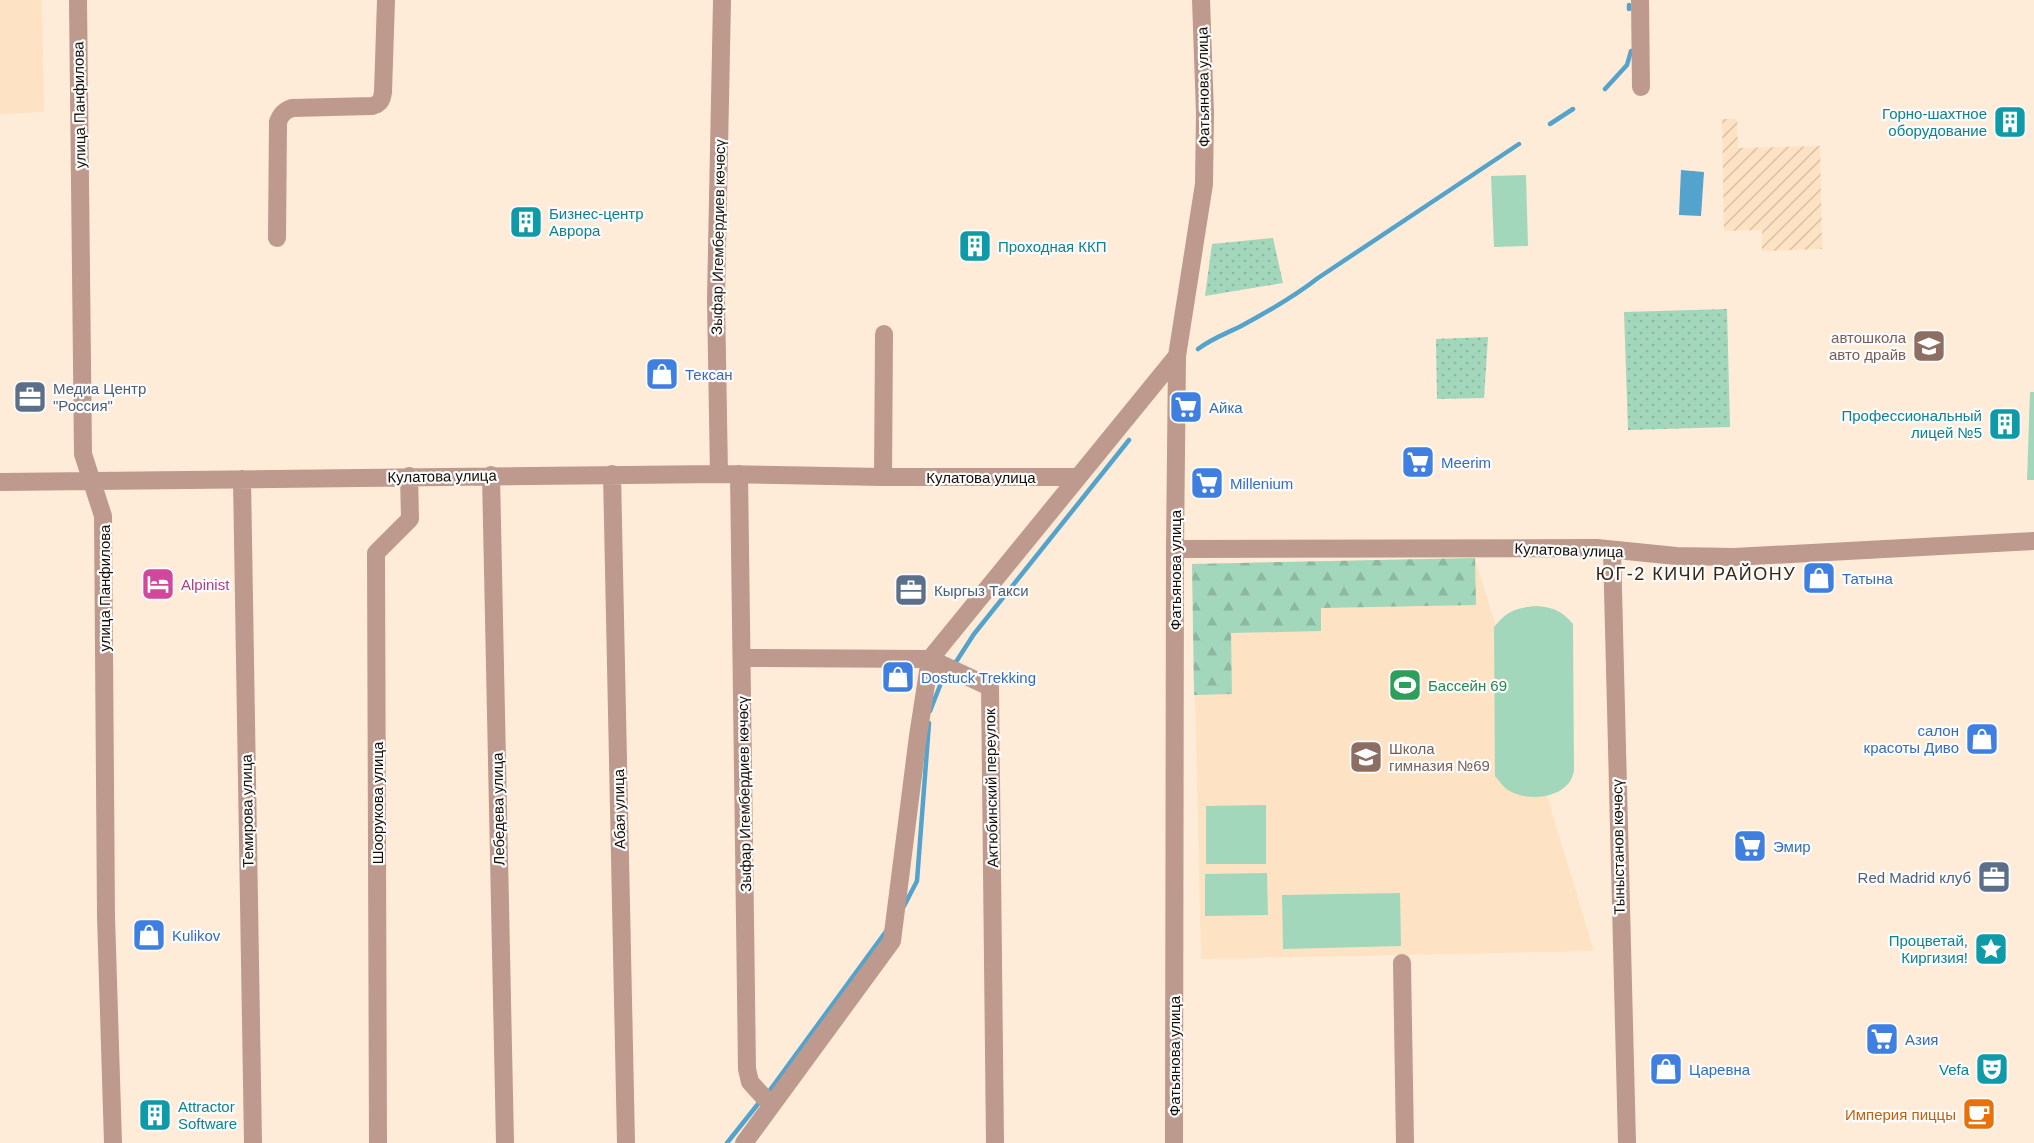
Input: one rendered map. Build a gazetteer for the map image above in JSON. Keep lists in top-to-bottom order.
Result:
{
  "streets": {
    "street": [
      "Фатьянова улица",
      "улица Панфилова",
      "Зыфар Игембердиев көчөсү",
      "Кулатова улица",
      "Актюбинский переулок",
      "Шоорукова улица",
      "Лебедева улица",
      "Абая улица",
      "Темирова улица",
      "Тыныстанов көчөсү"
    ]
  },
  "crossings": [
    ["Фатьянова улица", "Кулатова улица"],
    ["улица Панфилова", "Кулатова улица"],
    ["Зыфар Игембердиев көчөсү", "Кулатова улица"],
    ["Зыфар Игембердиев көчөсү", "Актюбинский переулок"],
    ["Кулатова улица", "Шоорукова улица"],
    ["Кулатова улица", "Лебедева улица"],
    ["Кулатова улица", "Абая улица"],
    ["Кулатова улица", "Темирова улица"],
    ["Кулатова улица", "Тыныстанов көчөсү"]
  ],
  "districts": ["ЮГ-2 КИЧИ РАЙОНУ"],
  "places": {
    "building": [
      "Горно-шахтное оборудование",
      "Бизнес-центр Аврора",
      "Проходная ККП",
      "Профессиональный лицей №5",
      "Attractor Software"
    ],
    "school or university": ["автошкола авто драйв", "Школа гимназия №69"],
    "shop": [
      "Тексан",
      "Татына",
      "Dostuck Trekking",
      "салон красоты Диво",
      "Kulikov",
      "Царевна"
    ],
    "office": ["Медиа Центр \"Россия\"", "Кыргыз Такси", "Red Madrid клуб"],
    "supermarket": [
      "Айка",
      "Meerim",
      "Millenium",
      "Эмир",
      "Азия"
    ],
    "hotel": ["Alpinist"],
    "sports": ["Бассейн 69"],
    "place": ["Процветай, Киргизия!"],
    "theatre": ["Vefa"],
    "cafe": ["Империя пиццы"]
  }
}
